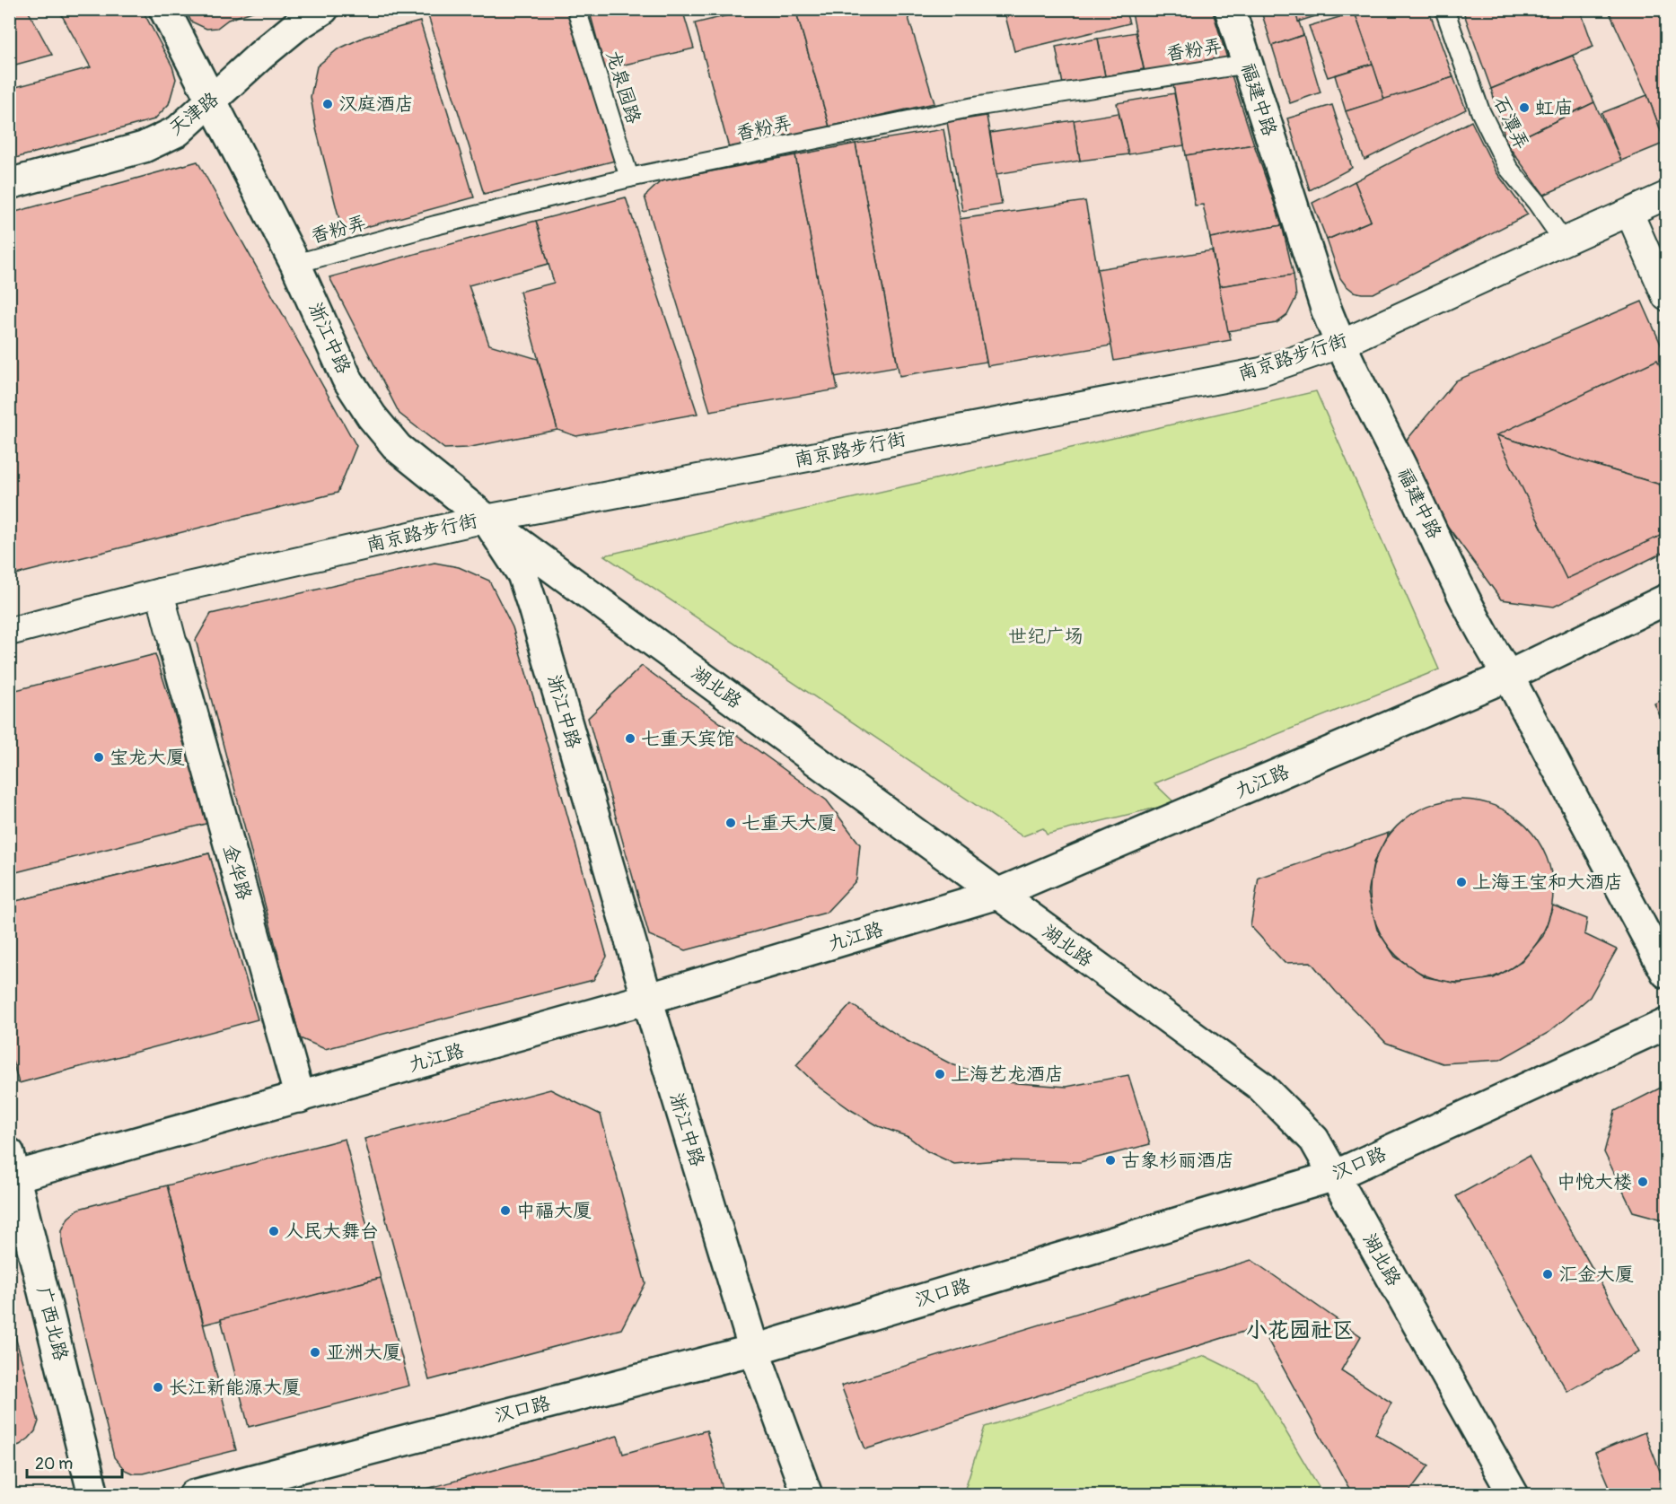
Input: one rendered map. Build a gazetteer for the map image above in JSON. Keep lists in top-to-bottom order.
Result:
{
  "streets": {
    "street": [
      "福建中路",
      "天津路",
      "浙江中路",
      "南京路步行街",
      "湖北路",
      "九江路",
      "金华路",
      "汉口路",
      "广西北路"
    ],
    "lane": ["香粉弄", "龙泉园路", "石潭弄"]
  },
  "crossings": [
    ["香粉弄", "龙泉园路"],
    ["香粉弄", "福建中路"],
    ["香粉弄", "浙江中路"],
    ["福建中路", "南京路步行街"],
    ["福建中路", "九江路"],
    ["天津路", "浙江中路"],
    ["石潭弄", "南京路步行街"],
    ["浙江中路", "南京路步行街"],
    ["浙江中路", "湖北路"],
    ["浙江中路", "九江路"],
    ["浙江中路", "汉口路"],
    ["南京路步行街", "湖北路"],
    ["湖北路", "九江路"],
    ["湖北路", "汉口路"],
    ["九江路", "金华路"],
    ["九江路", "广西北路"]
  ],
  "districts": ["小花园社区"],
  "parks": ["世纪广场"],
  "places": [
    "汉庭酒店",
    "虹庙",
    "七重天宾馆",
    "宝龙大厦",
    "七重天大厦",
    "上海王宝和大酒店",
    "上海艺龙酒店",
    "古象杉丽酒店",
    "中悦大楼",
    "中福大厦",
    "人民大舞台",
    "汇金大厦",
    "亚洲大厦",
    "长江新能源大厦"
  ],
  "scale_bar": "20 m"
}
